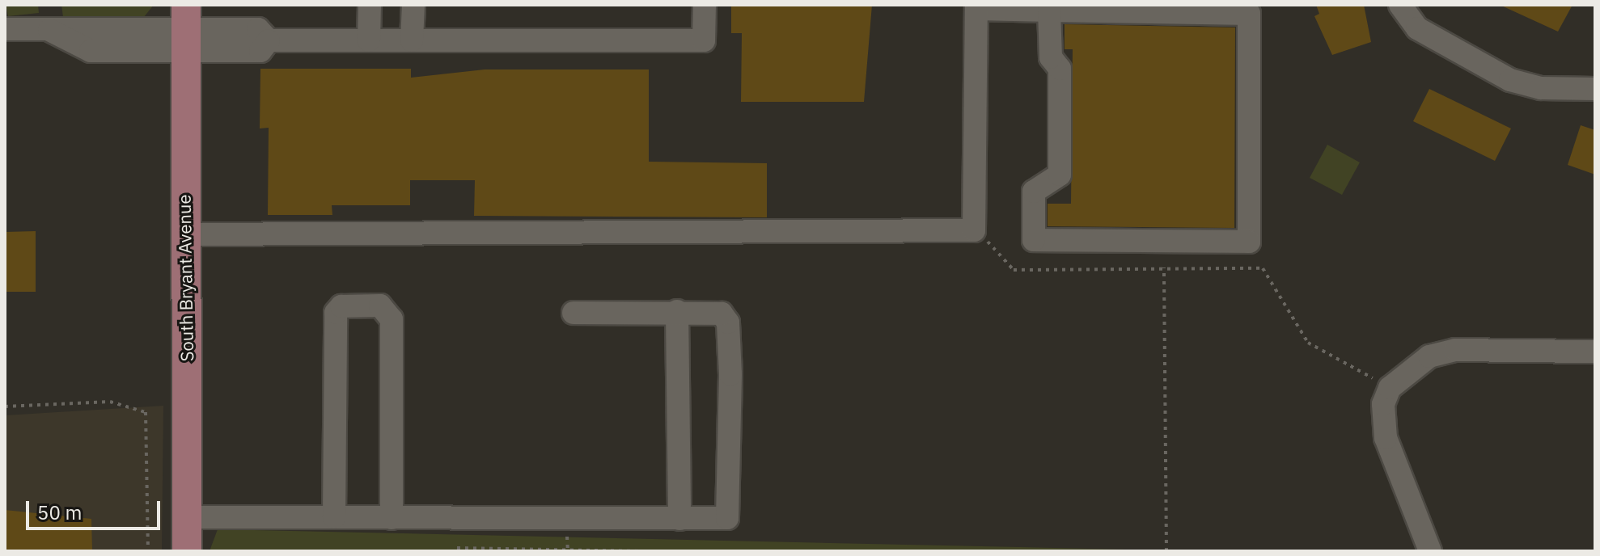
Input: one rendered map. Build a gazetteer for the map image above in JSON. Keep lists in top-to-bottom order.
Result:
{
  "streets": {
    "main road": ["South Bryant Avenue"]
  },
  "scale_bar": "50 m"
}
